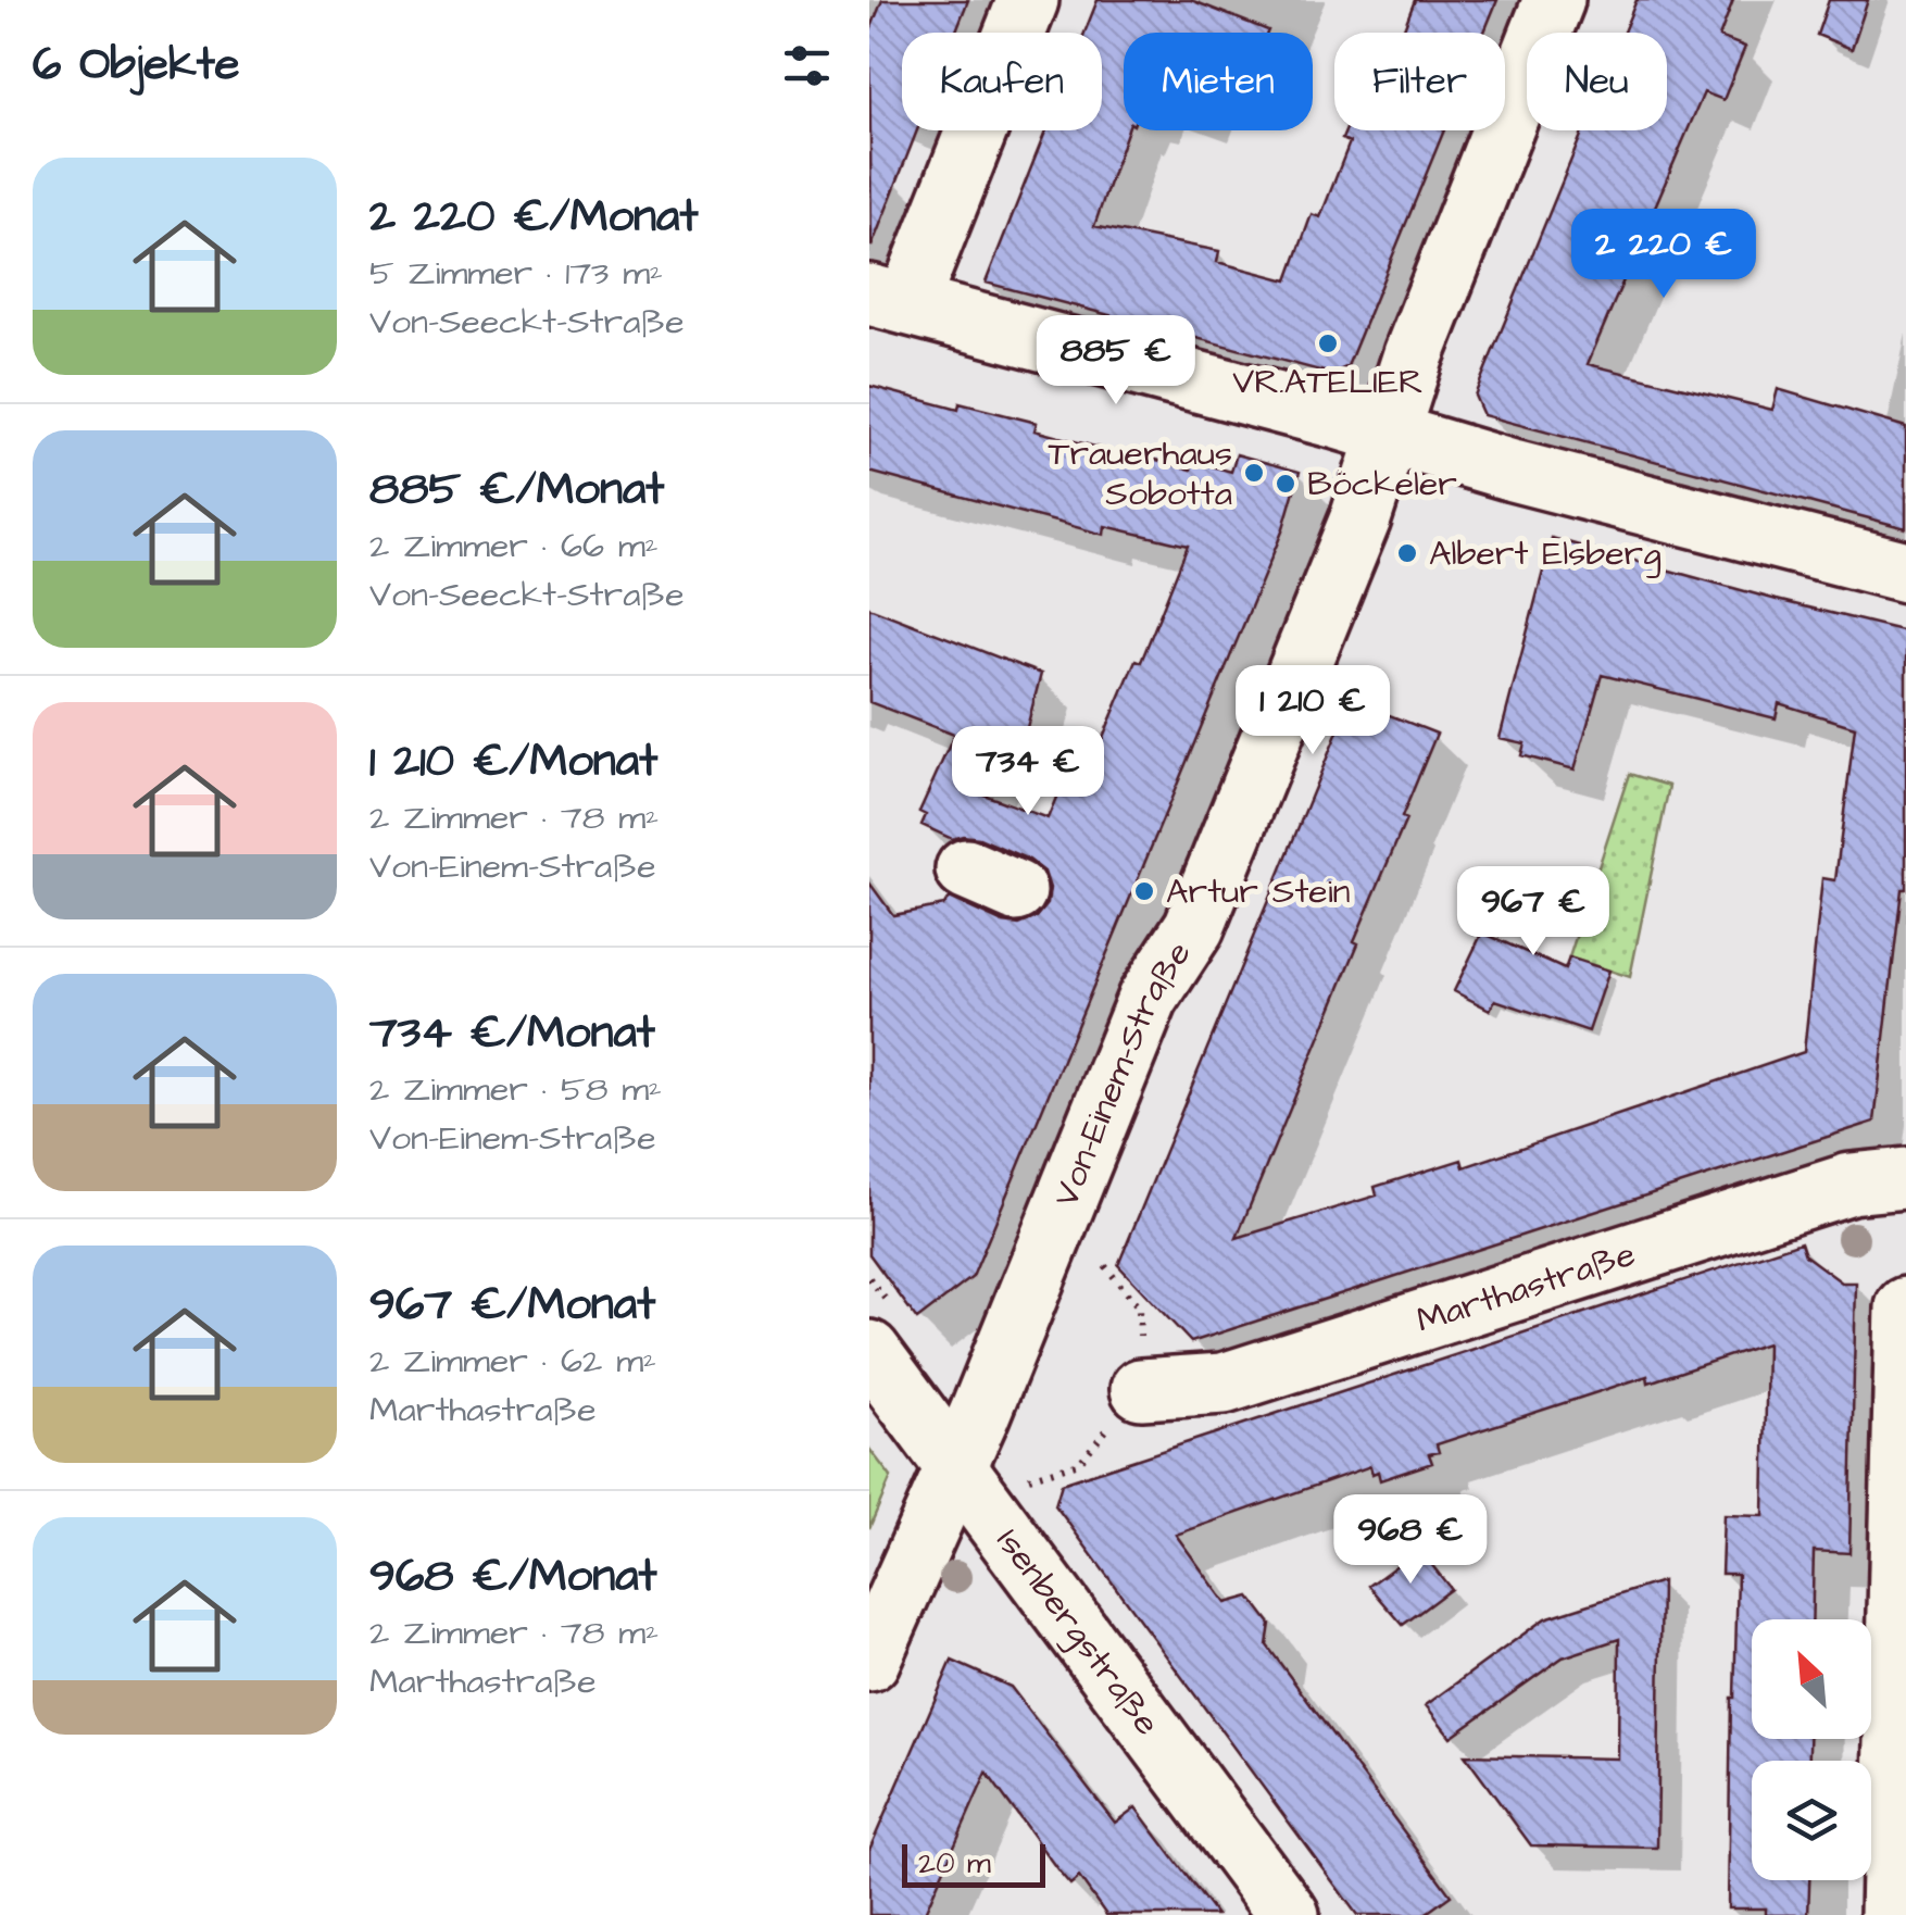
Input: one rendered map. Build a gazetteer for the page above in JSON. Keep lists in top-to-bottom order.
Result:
{
  "streets": {
    "street": ["Von-Einem-Straße", "Marthastraße", "Isenbergstraße"]
  },
  "crossings": [
    ["Von-Einem-Straße", "Isenbergstraße"]
  ],
  "places": [
    "VR.ATELIER",
    "Trauerhaus Sobotta",
    "Böckeler",
    "Albert Elsberg",
    "Artur Stein"
  ],
  "scale_bar": "20 m",
  "north": "top left",
  "page": {
    "heading": "6 Objekte",
    "chip": [
      "Kaufen",
      "Mieten",
      "Filter",
      "Neu"
    ],
    "list": [
      {
        "name": "2 220 €/Monat",
        "note": "5 Zimmer · 173 m² · Von-Seeckt-Straße"
      },
      {
        "name": "885 €/Monat",
        "note": "2 Zimmer · 66 m² · Von-Seeckt-Straße"
      },
      {
        "name": "1 210 €/Monat",
        "note": "2 Zimmer · 78 m² · Von-Einem-Straße"
      },
      {
        "name": "734 €/Monat",
        "note": "2 Zimmer · 58 m² · Von-Einem-Straße"
      },
      {
        "name": "967 €/Monat",
        "note": "2 Zimmer · 62 m² · Marthastraße"
      },
      {
        "name": "968 €/Monat",
        "note": "2 Zimmer · 78 m² · Marthastraße"
      }
    ],
    "price": [
      "2 220 €",
      "885 €",
      "1 210 €",
      "734 €",
      "967 €",
      "968 €"
    ],
    "scale": "20 m"
  }
}
